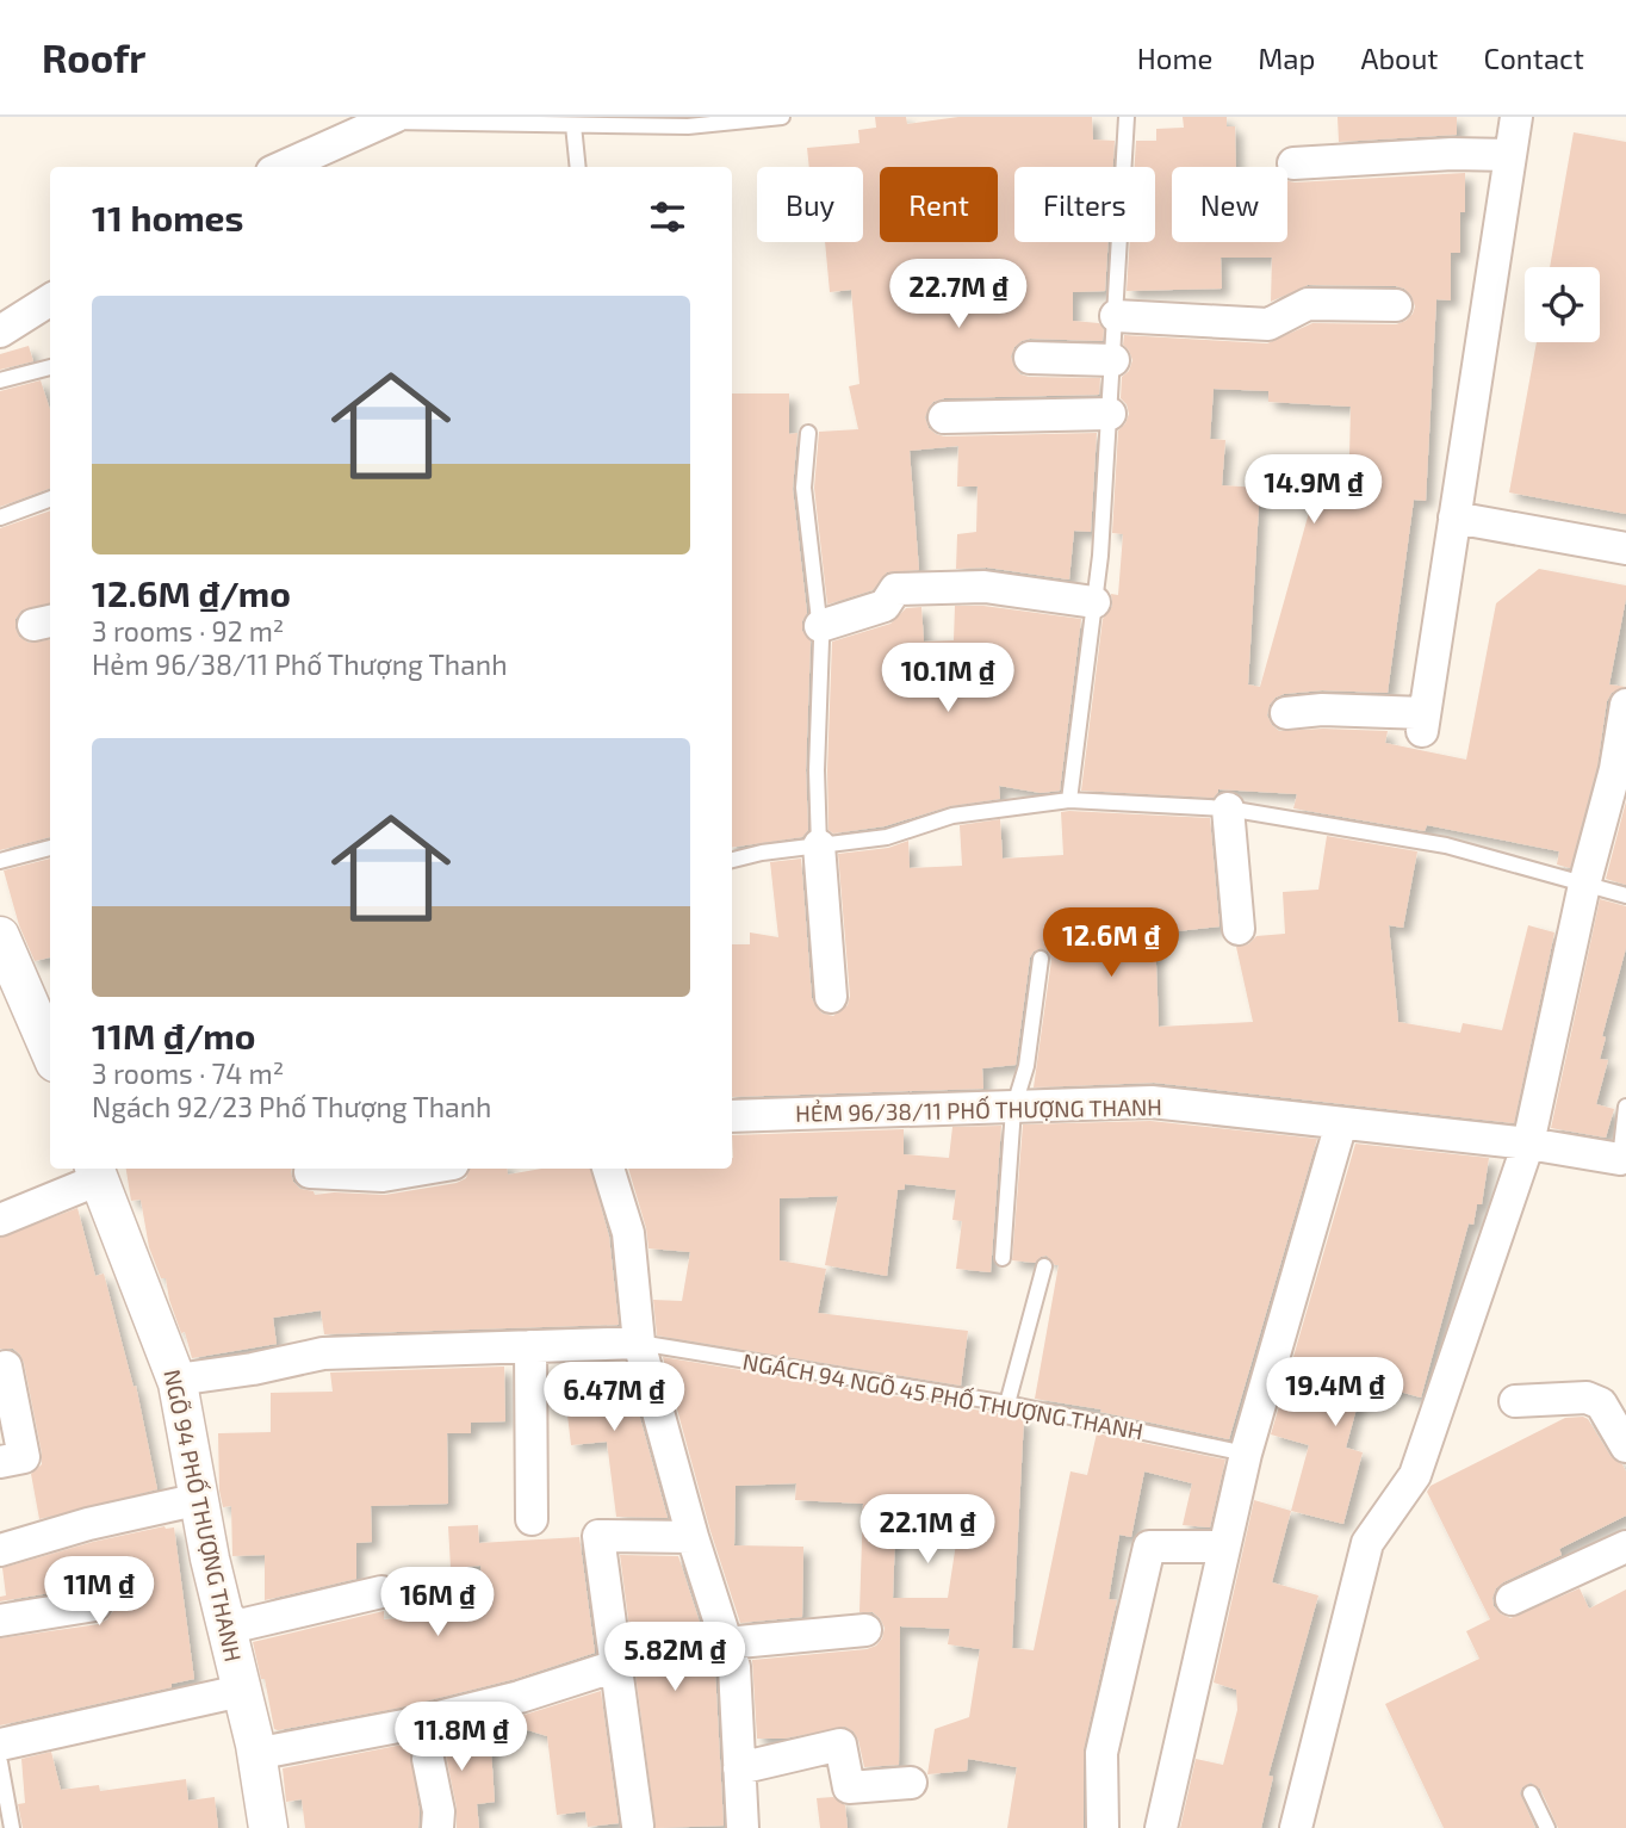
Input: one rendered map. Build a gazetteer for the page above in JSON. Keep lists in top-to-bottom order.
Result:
{
  "streets": {
    "street": ["HẺM 96/38/11 PHỐ THƯỢNG THANH", "NGÕ 94 PHỐ THƯỢNG THANH"],
    "lane": ["NGÁCH 94 NGÕ 45 PHỐ THƯỢNG THANH"]
  },
  "page": {
    "header": "Roofr",
    "nav": [
      "Home",
      "Map",
      "About",
      "Contact"
    ],
    "chip": [
      "Buy",
      "Rent",
      "Filters",
      "New"
    ],
    "heading": "11 homes",
    "price": [
      "22.7M ₫",
      "14.9M ₫",
      "10.1M ₫",
      "12.6M ₫",
      "19.4M ₫",
      "6.47M ₫",
      "22.1M ₫",
      "11M ₫",
      "16M ₫",
      "5.82M ₫",
      "11.8M ₫"
    ],
    "list": [
      {
        "name": "12.6M ₫/mo",
        "note": "3 rooms · 92 m² · Hẻm 96/38/11 Phố Thượng Thanh"
      },
      {
        "name": "11M ₫/mo",
        "note": "3 rooms · 74 m² · Ngách 92/23 Phố Thượng Thanh"
      }
    ]
  }
}
